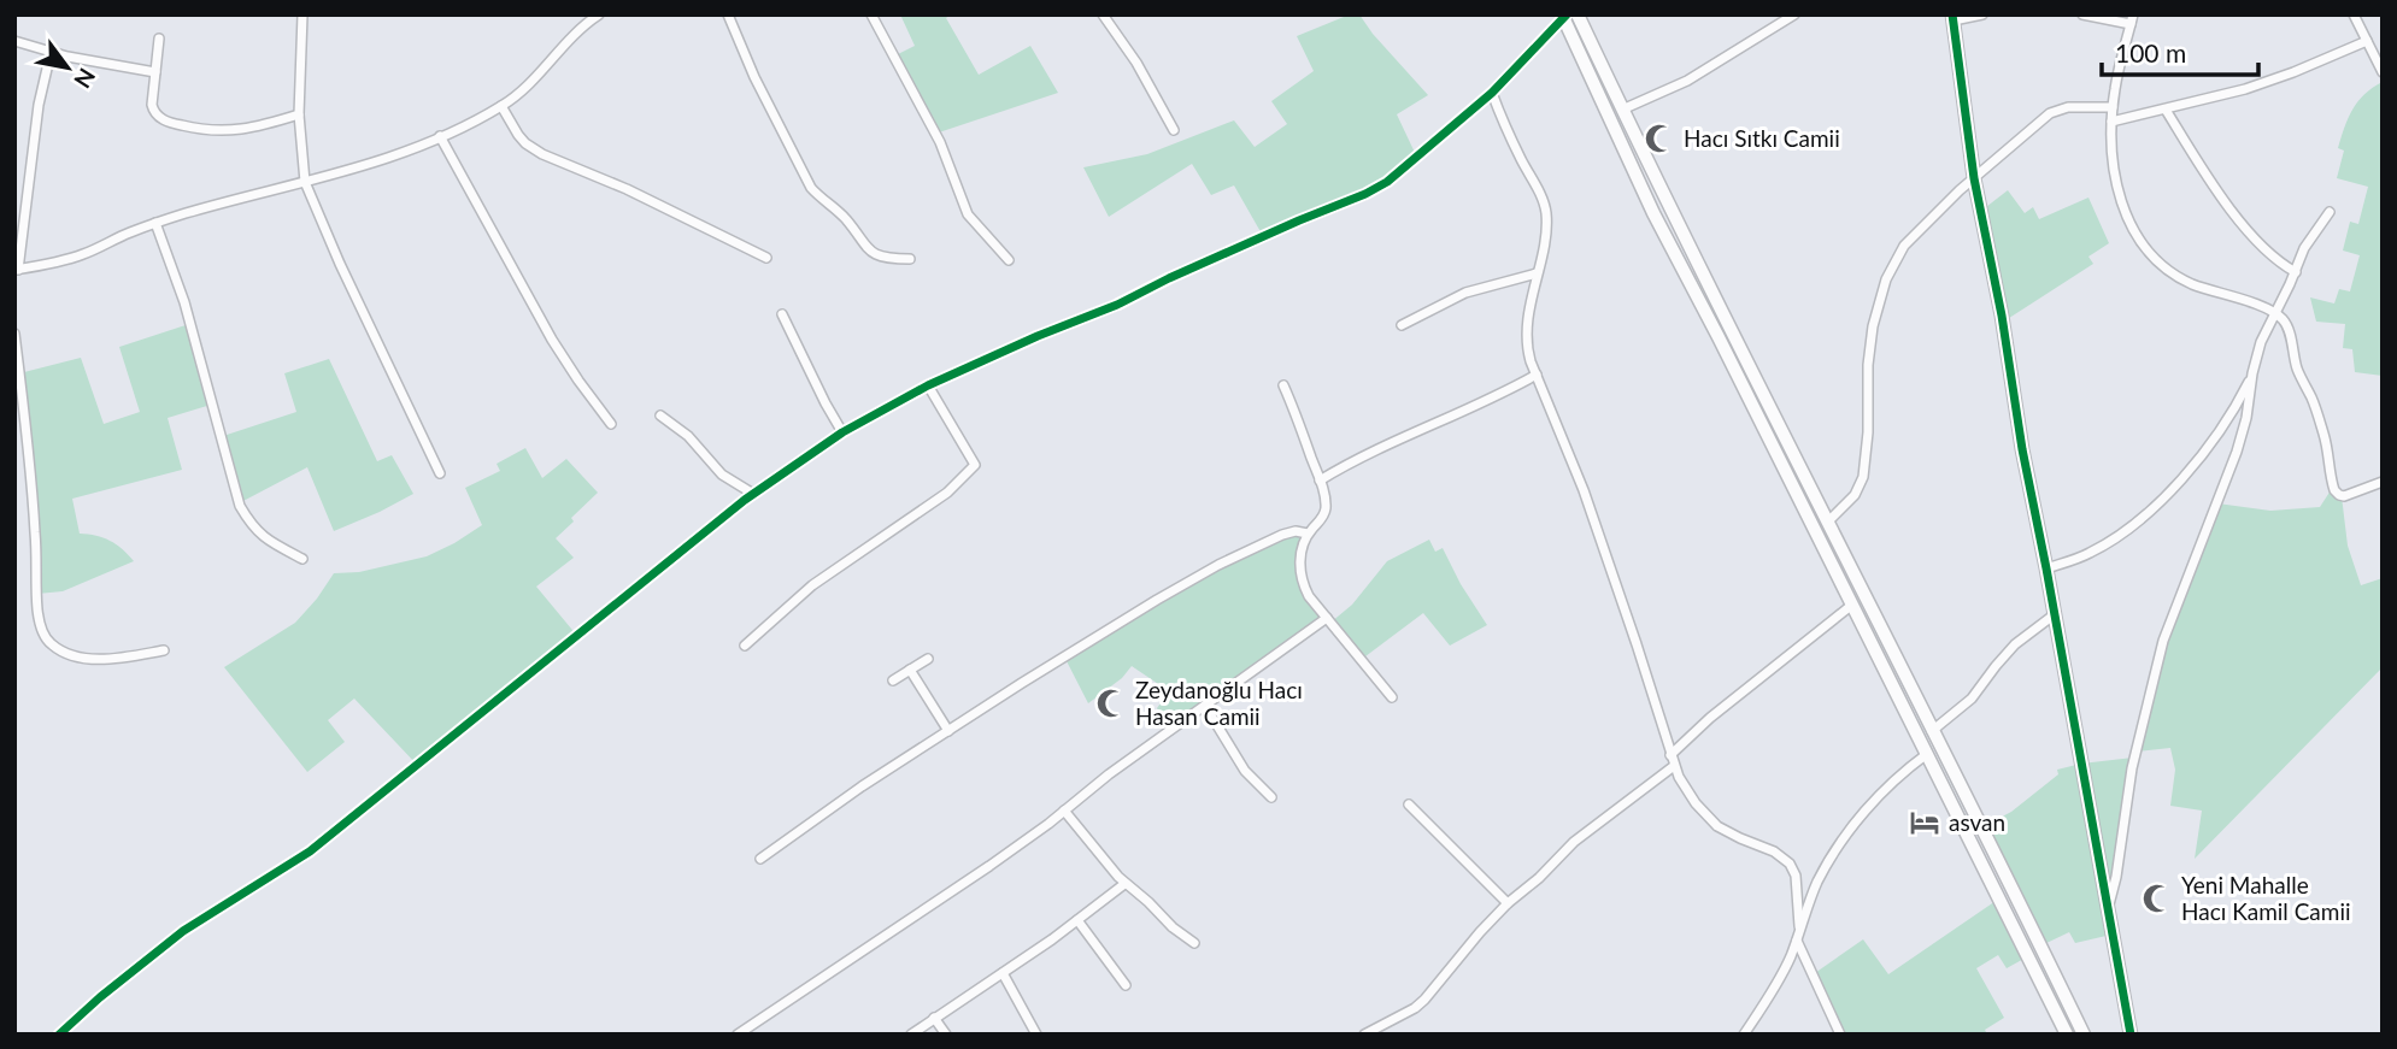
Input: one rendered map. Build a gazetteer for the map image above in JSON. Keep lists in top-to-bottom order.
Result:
{
  "places": {
    "mosque": ["Hacı Sıtkı Camii", "Zeydanoğlu Hacı Hasan Camii", "Yeni Mahalle Hacı Kamil Camii"],
    "hotel": ["asvan"]
  },
  "scale_bar": "100 m",
  "north": "bottom right"
}
